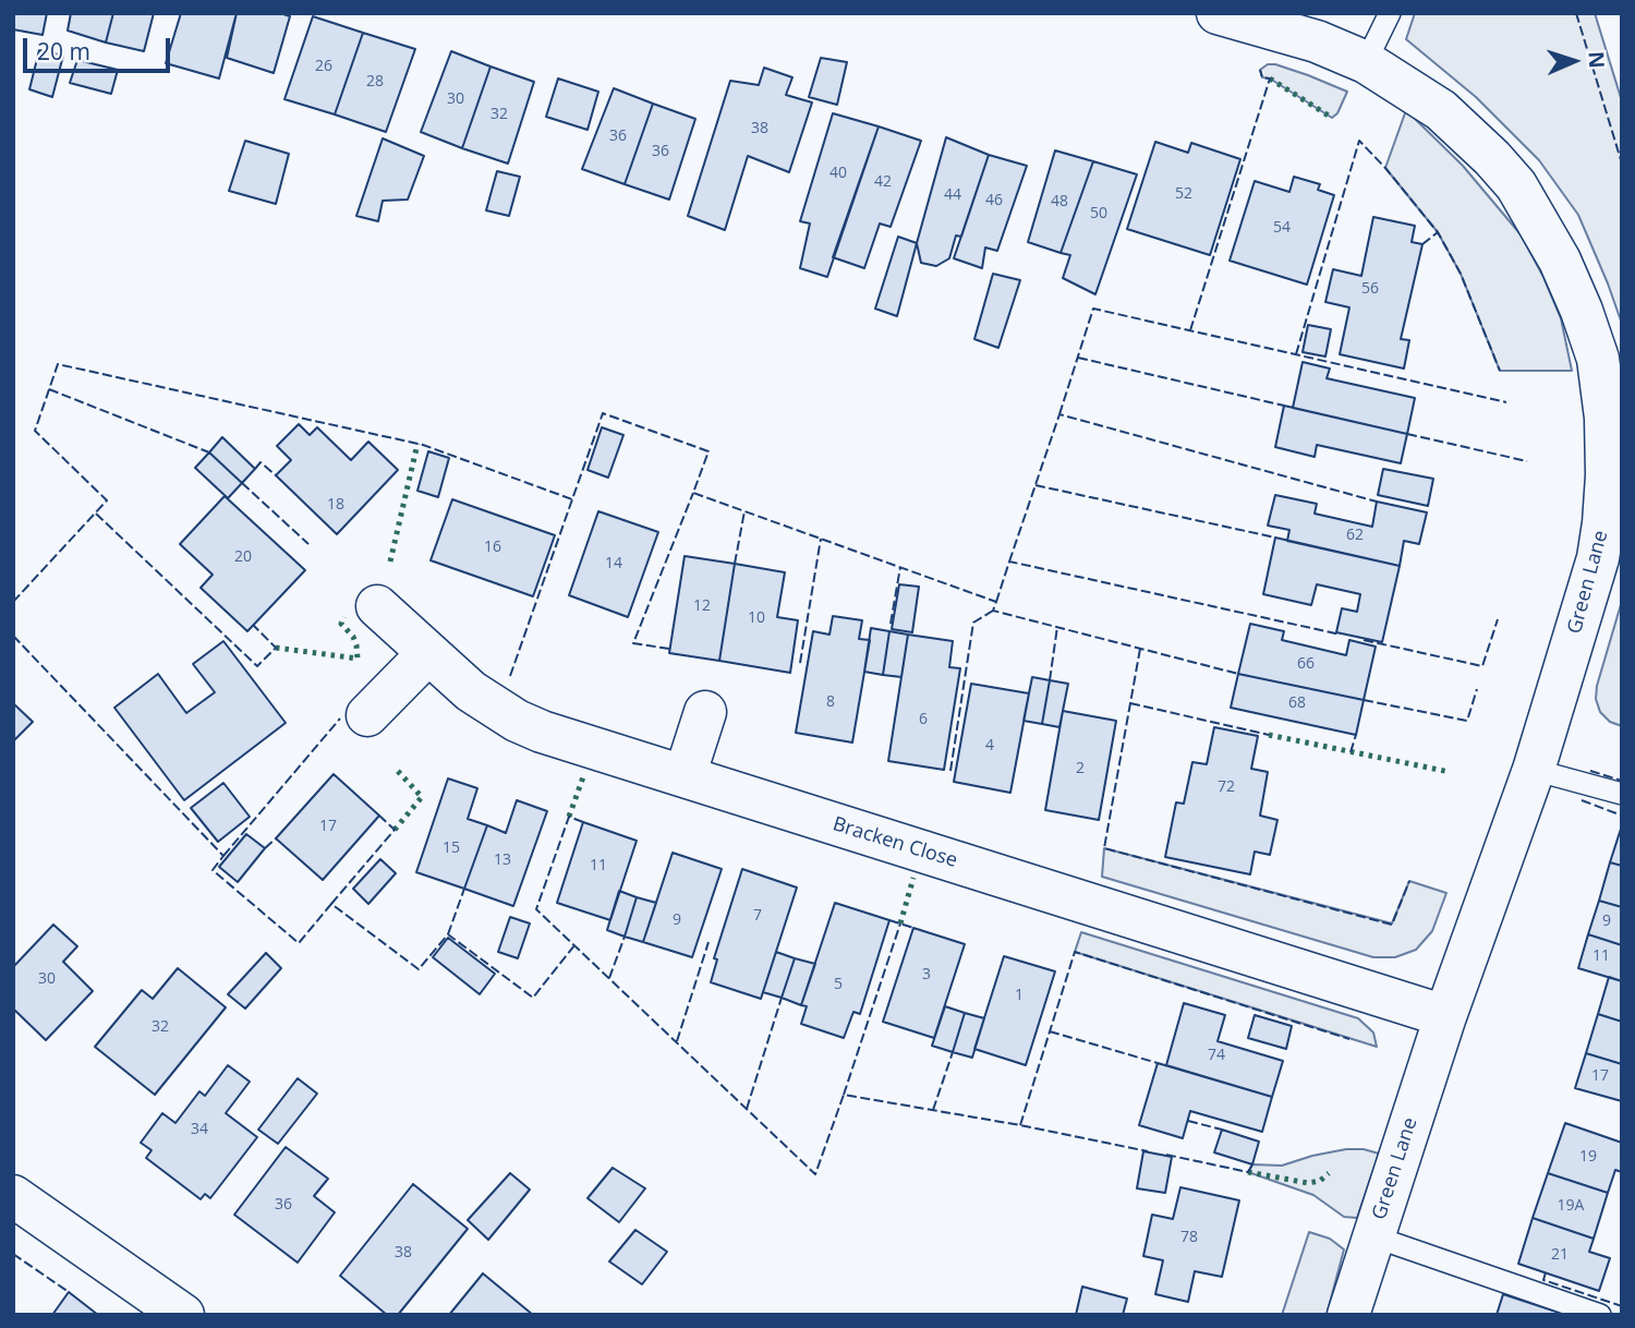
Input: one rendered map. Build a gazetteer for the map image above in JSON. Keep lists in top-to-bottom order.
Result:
{
  "streets": {
    "street": ["Green Lane", "Bracken Close"]
  },
  "crossings": [
    ["Green Lane", "Bracken Close"]
  ],
  "house_numbers": [
    "26",
    "28",
    "30",
    "32",
    "38",
    "36",
    "36",
    "40",
    "42",
    "52",
    "44",
    "46",
    "48",
    "50",
    "54",
    "56",
    "18",
    "62",
    "16",
    "20",
    "14",
    "12",
    "10",
    "66",
    "8",
    "68",
    "6",
    "4",
    "2",
    "72",
    "17",
    "15",
    "13",
    "11",
    "7",
    "9",
    "9",
    "11",
    "3",
    "30",
    "5",
    "1",
    "32",
    "74",
    "17",
    "34",
    "19",
    "36",
    "19A",
    "78",
    "38",
    "21"
  ],
  "scale_bar": "20 m",
  "north": "right"
}
